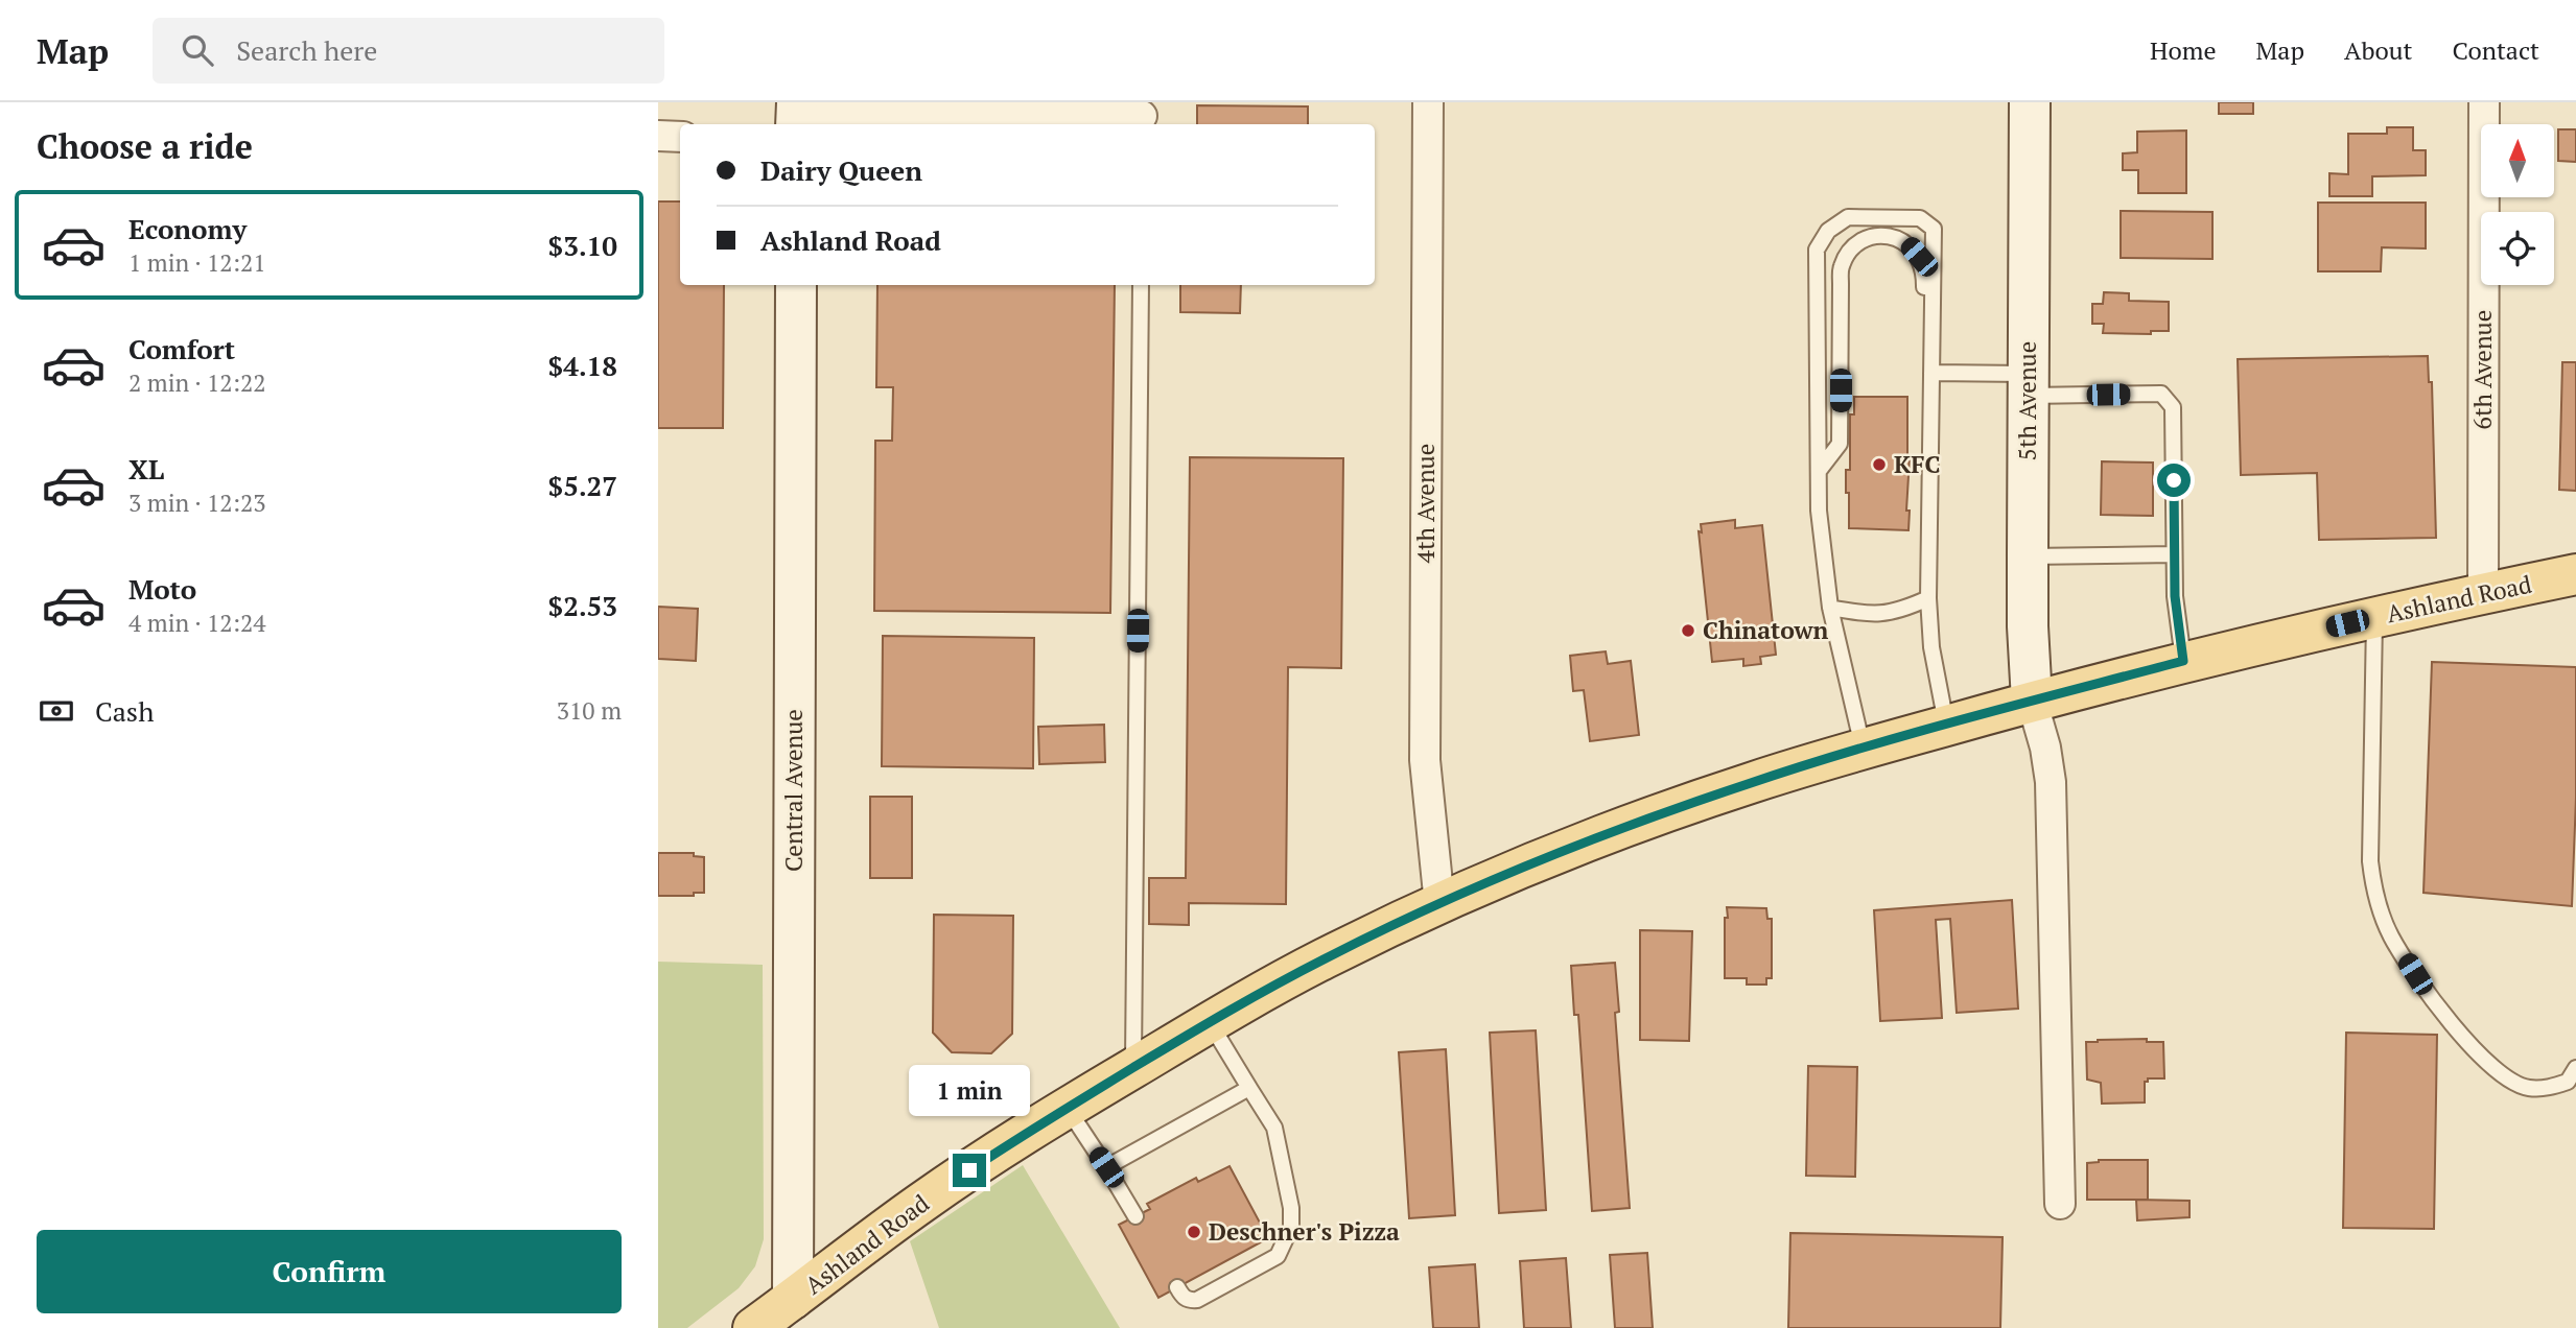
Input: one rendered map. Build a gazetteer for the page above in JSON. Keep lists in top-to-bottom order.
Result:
{
  "streets": {
    "main road": ["Ashland Road"],
    "street": [
      "6th Avenue",
      "5th Avenue",
      "4th Avenue",
      "Central Avenue"
    ]
  },
  "crossings": [
    ["6th Avenue", "Ashland Road"],
    ["5th Avenue", "Ashland Road"],
    ["4th Avenue", "Ashland Road"],
    ["Ashland Road", "Central Avenue"]
  ],
  "places": ["KFC", "Chinatown", "Deschner's Pizza"],
  "north": "top",
  "page": {
    "header": "Map",
    "search": "Search here",
    "nav": [
      "Home",
      "Map",
      "About",
      "Contact"
    ],
    "heading": "Choose a ride",
    "banner": ["Dairy Queen", "Ashland Road"],
    "list": [
      {
        "name": "Economy",
        "note": "1 min · 12:21",
        "value": "$3.10"
      },
      {
        "name": "Comfort",
        "note": "2 min · 12:22",
        "value": "$4.18"
      },
      {
        "name": "XL",
        "note": "3 min · 12:23",
        "value": "$5.27"
      },
      {
        "name": "Moto",
        "note": "4 min · 12:24",
        "value": "$2.53"
      }
    ],
    "pay": ["Cash", "310 m"],
    "bubble": "1 min",
    "buttons": "Confirm"
  }
}
